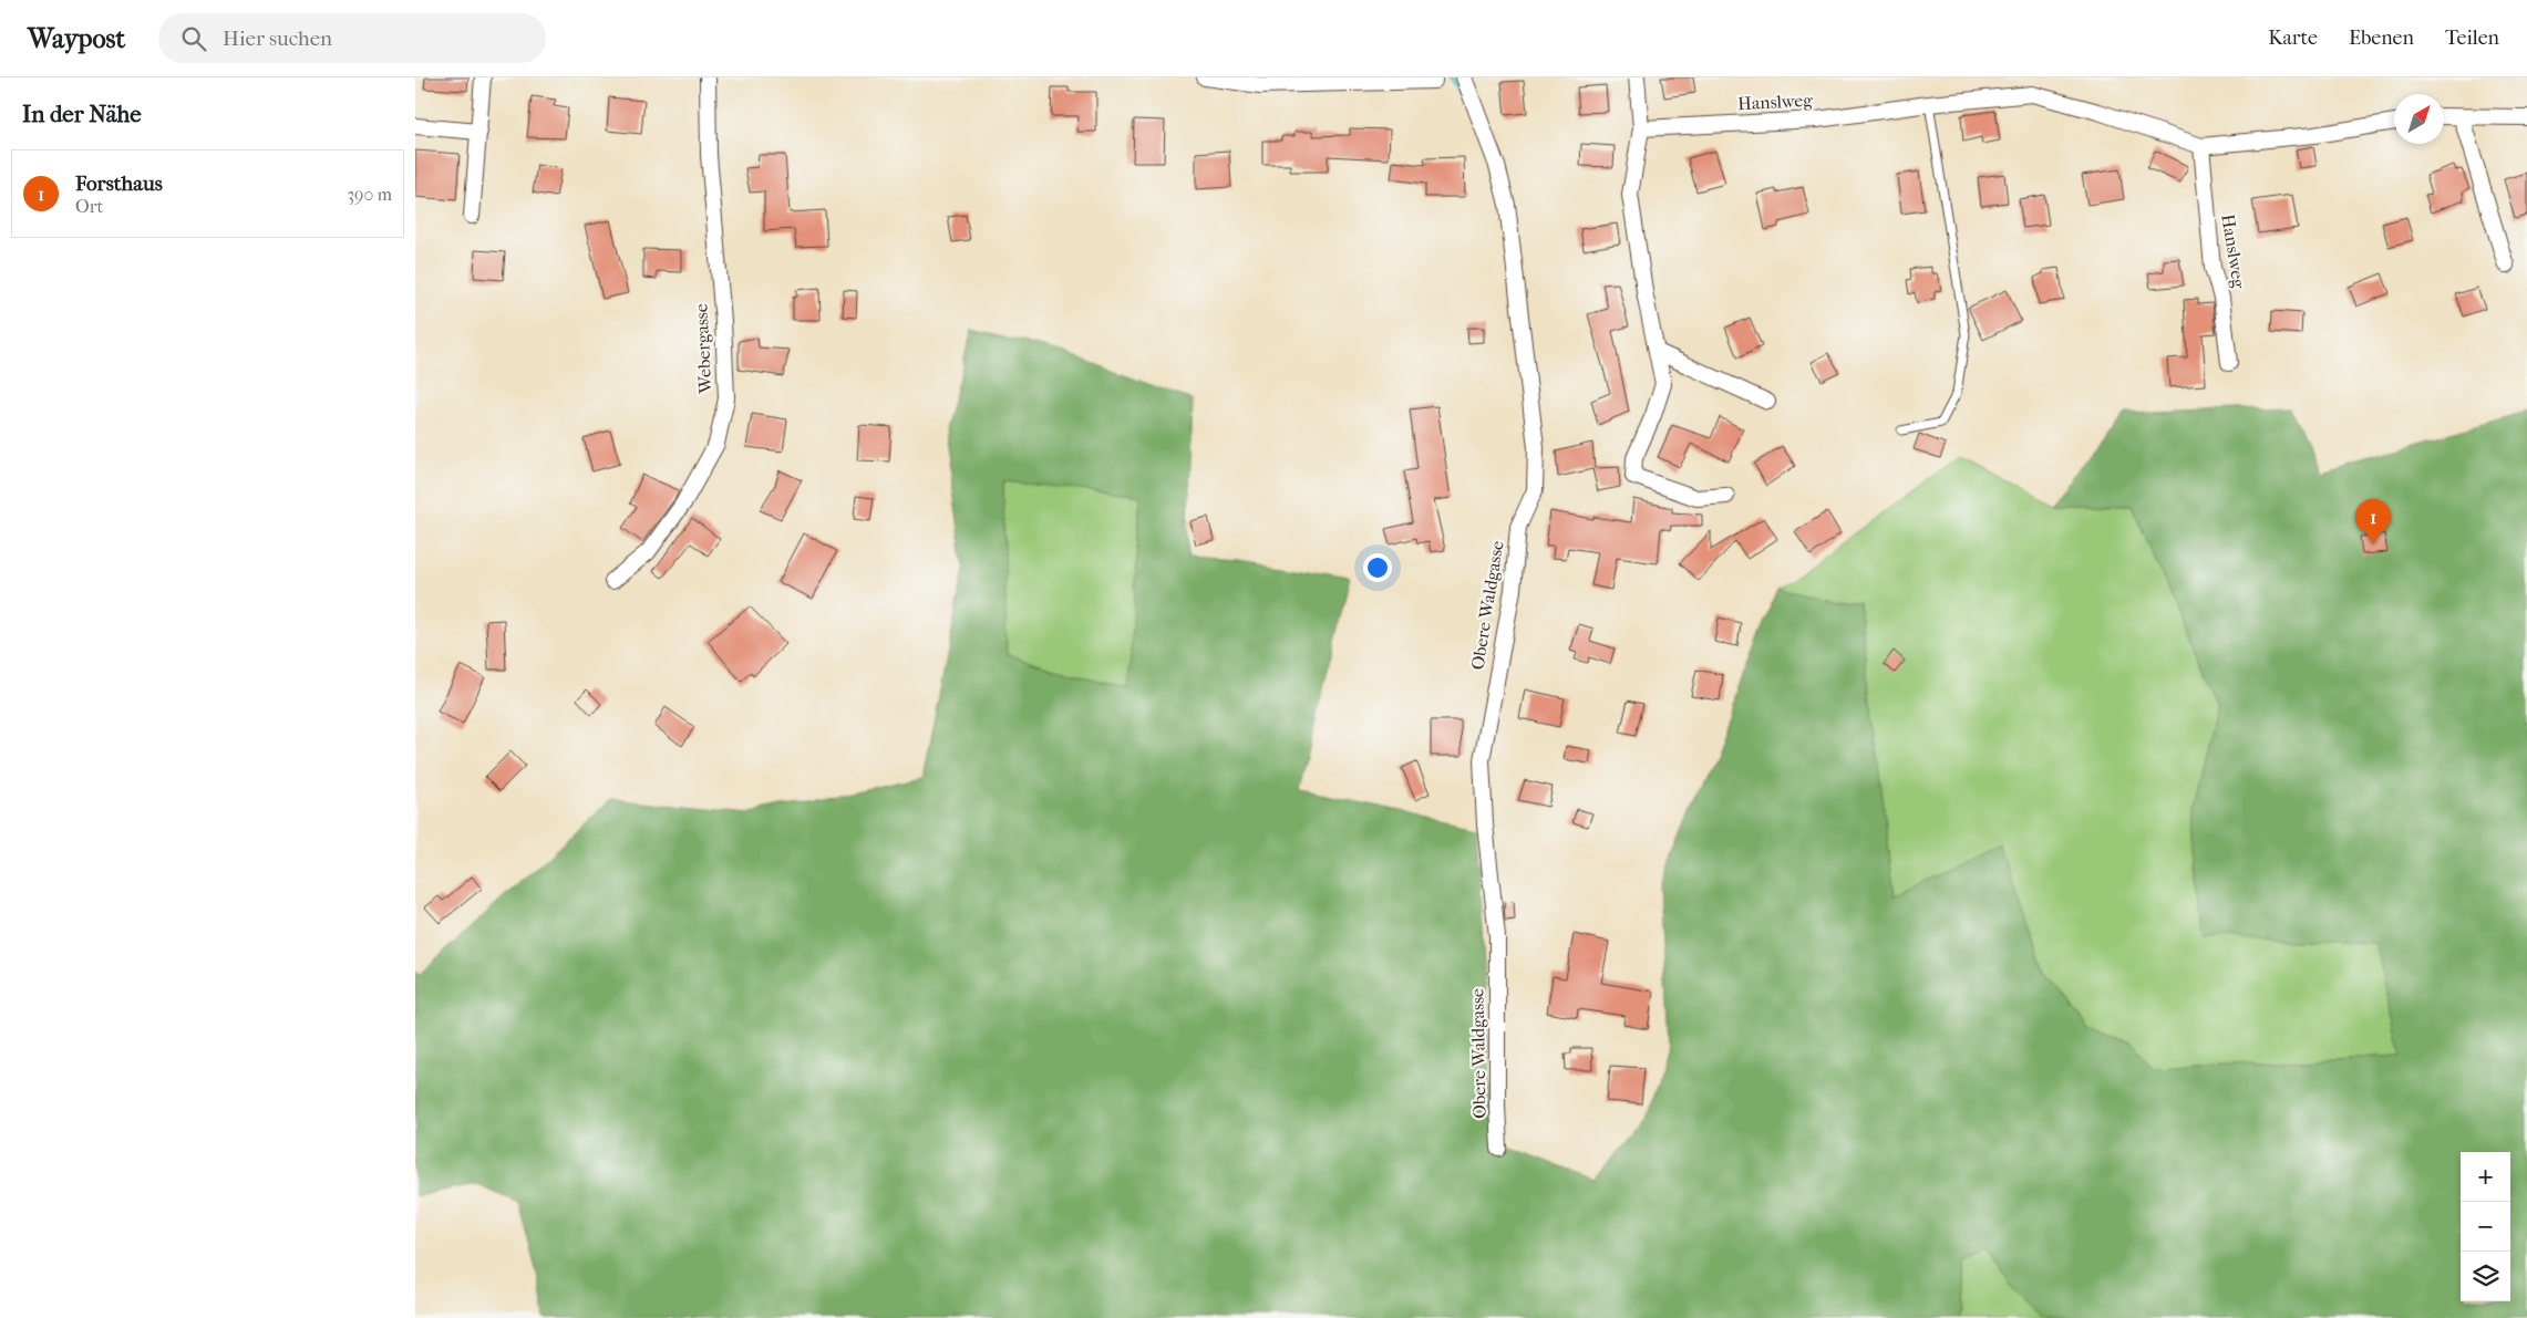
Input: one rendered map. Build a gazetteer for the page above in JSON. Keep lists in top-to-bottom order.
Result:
{
  "streets": {
    "street": ["Hanslweg", "Webergasse", "Obere Waldgasse"]
  },
  "north": "top right",
  "page": {
    "header": "Waypost",
    "search": "Hier suchen",
    "nav": ["Karte", "Ebenen", "Teilen"],
    "heading": "In der Nähe",
    "list": [
      {
        "mark": "1",
        "name": "Forsthaus",
        "note": "Ort",
        "value": "390 m"
      }
    ],
    "pins": "1",
    "map_buttons": ["+", "−"]
  }
}
